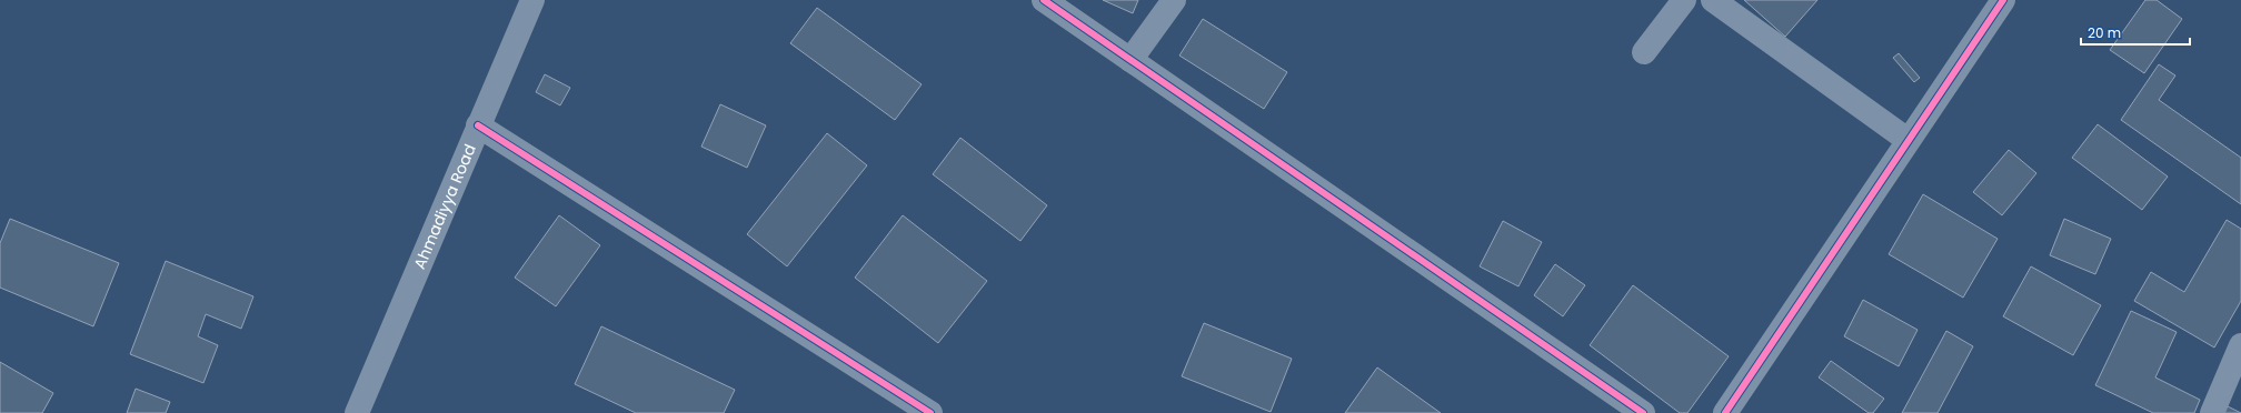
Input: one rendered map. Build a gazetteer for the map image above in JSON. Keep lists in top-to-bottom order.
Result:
{
  "streets": {
    "street": ["Ahmadiyya Road"]
  },
  "scale_bar": "20 m"
}
